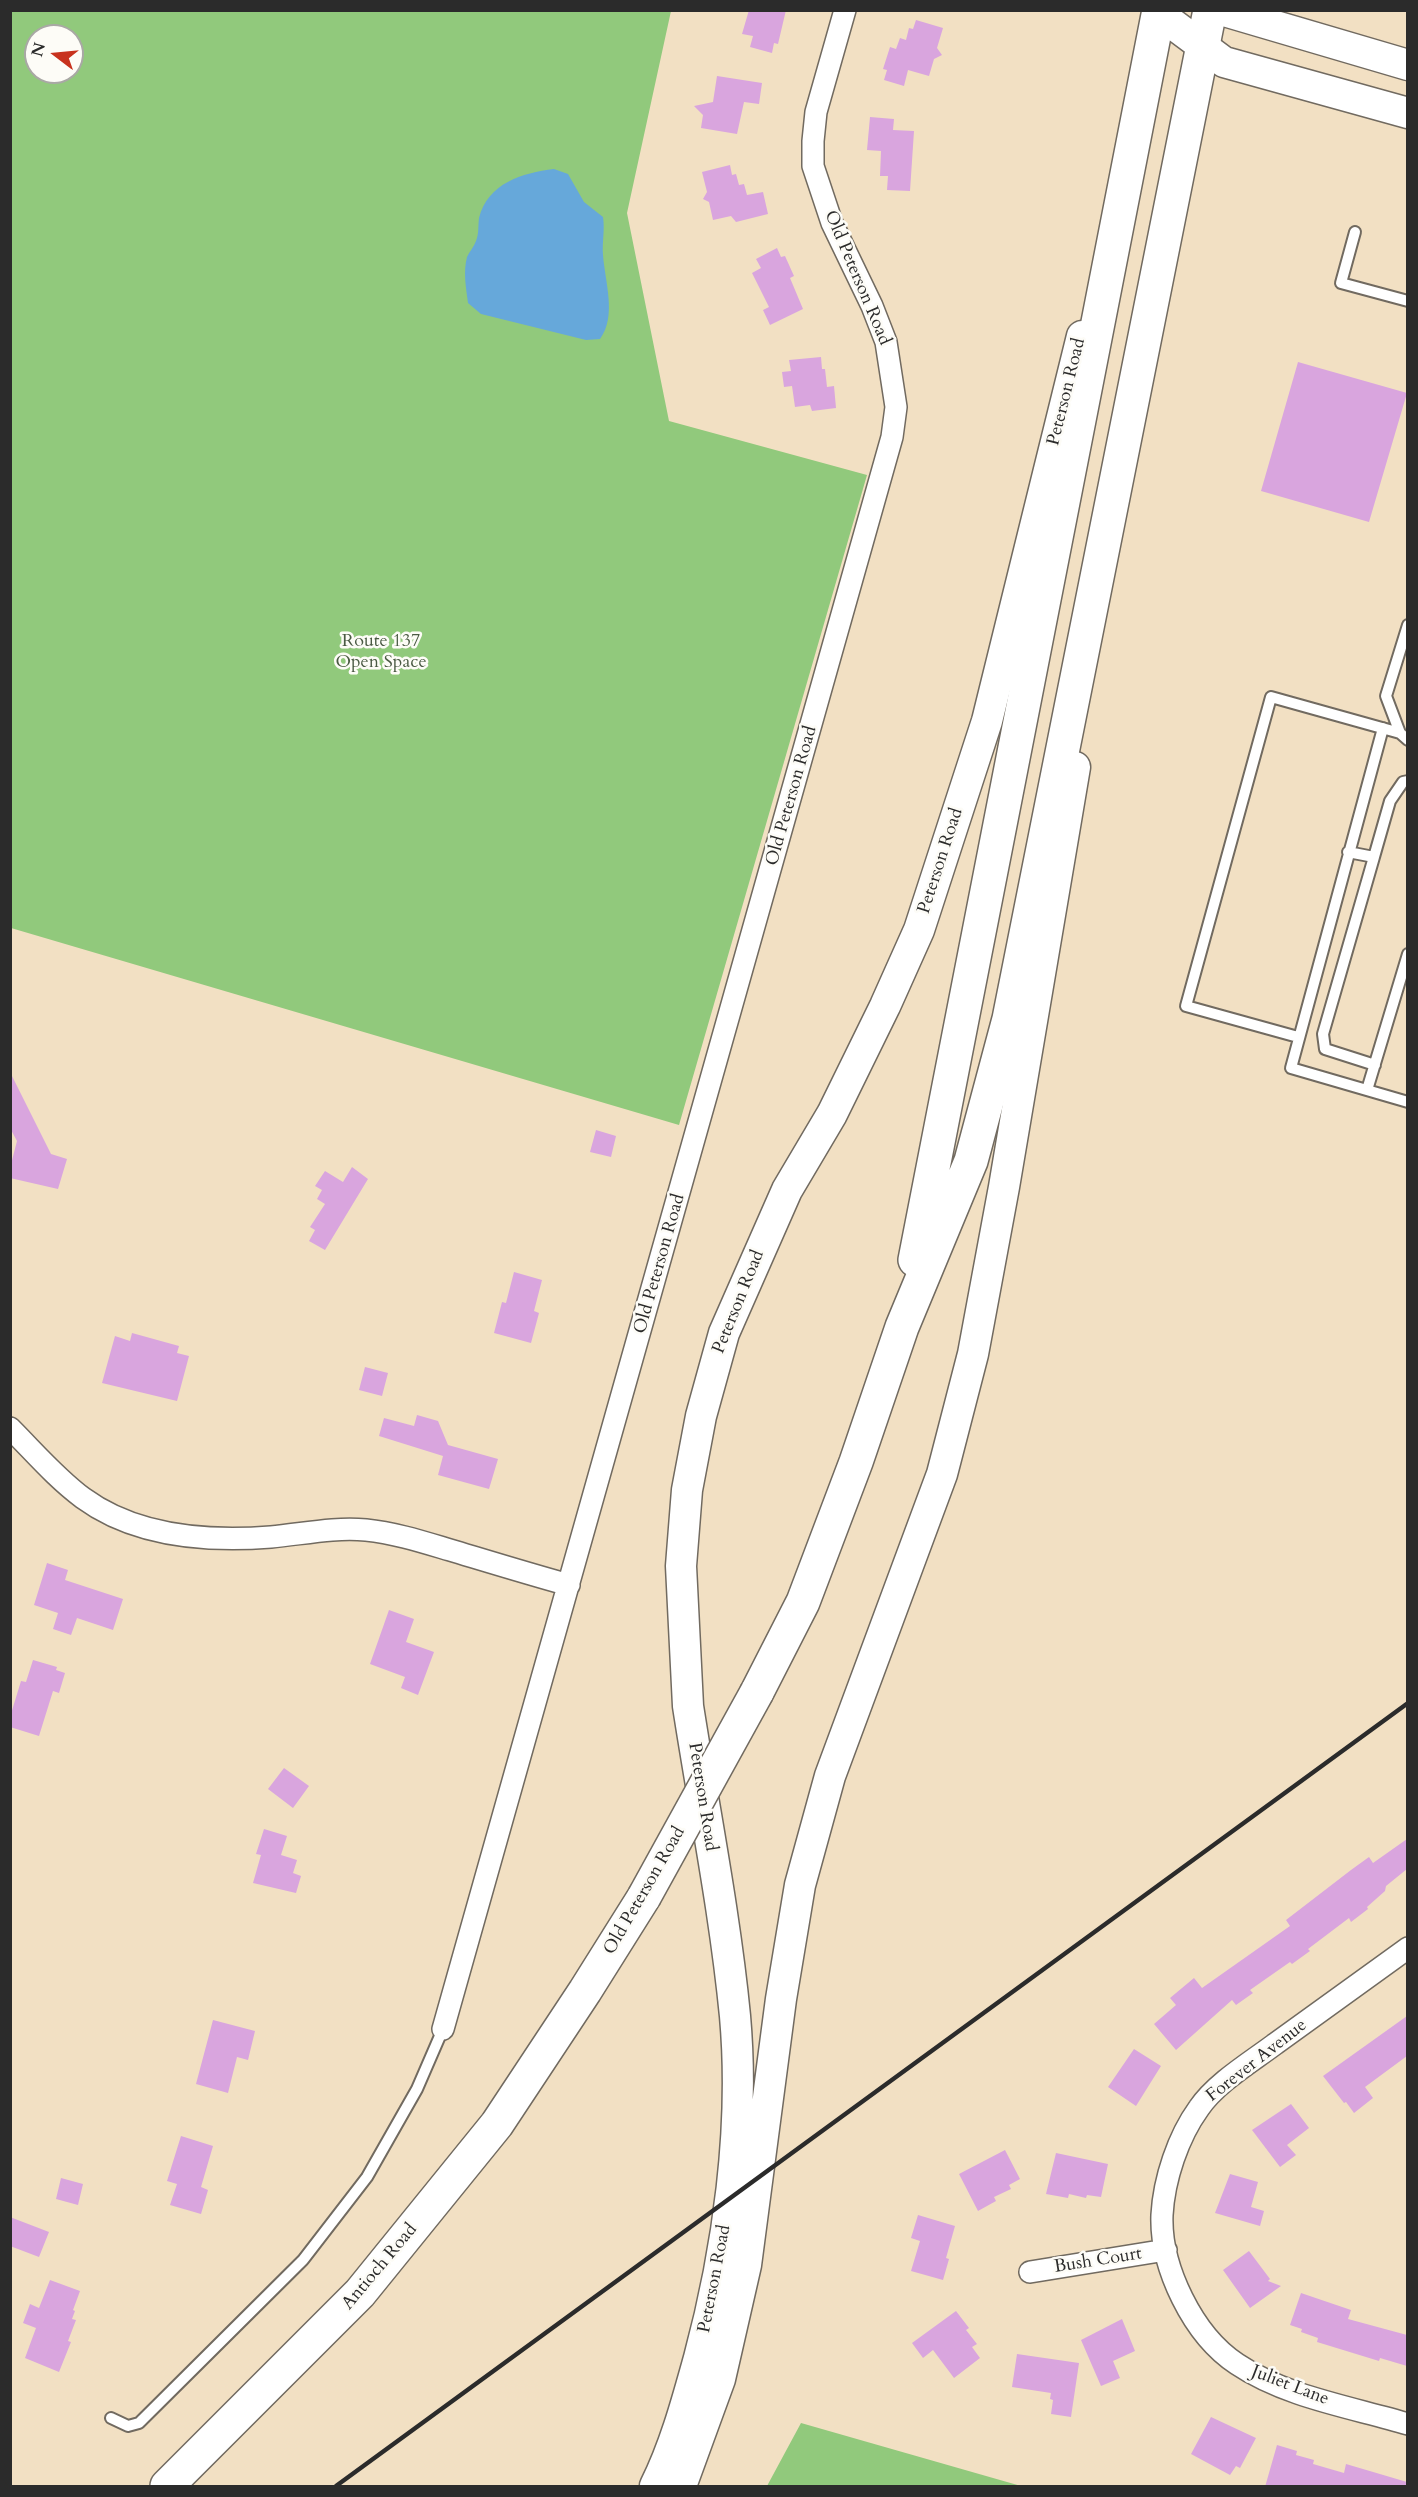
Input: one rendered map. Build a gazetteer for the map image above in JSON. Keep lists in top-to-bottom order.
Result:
{
  "streets": {
    "main road": ["Old Peterson Road", "Peterson Road", "Antioch Road"],
    "street": ["Forever Avenue", "Bush Court", "Juliet Lane"]
  },
  "crossings": [
    ["Old Peterson Road", "Peterson Road"],
    ["Old Peterson Road", "Antioch Road"],
    ["Forever Avenue", "Bush Court"],
    ["Forever Avenue", "Juliet Lane"],
    ["Bush Court", "Juliet Lane"]
  ],
  "parks": ["Route 137 Open Space"],
  "north": "left"
}
